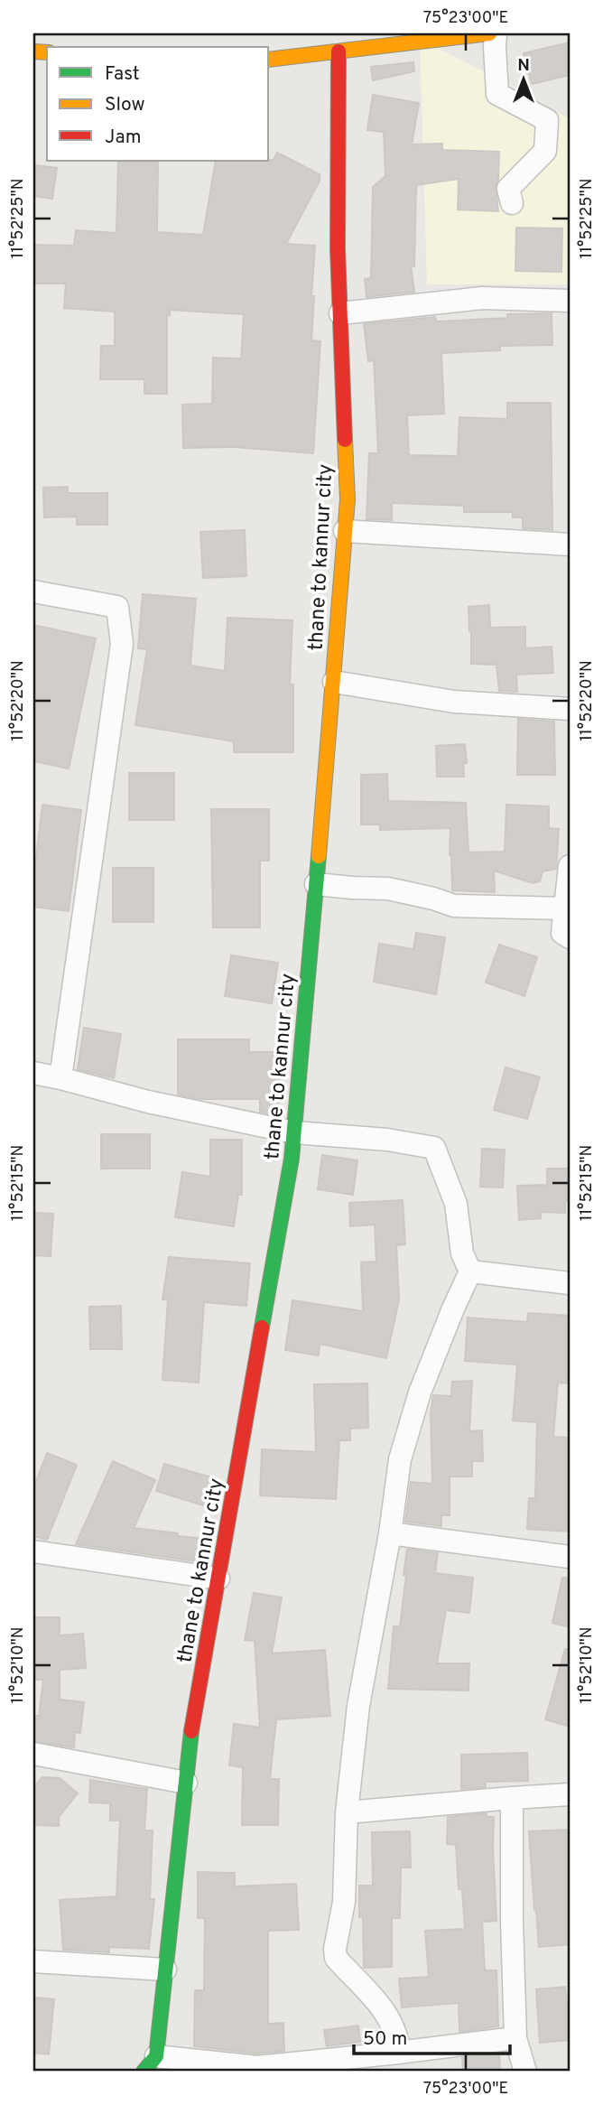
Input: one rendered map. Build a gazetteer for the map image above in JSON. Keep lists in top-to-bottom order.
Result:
{
  "streets": {
    "main road": ["thane to kannur city"]
  },
  "legend": ["Fast", "Slow", "Jam"],
  "scale_bar": "50 m",
  "north": "top",
  "coordinates": [
    "75°23'00\"E",
    "11°52'25\"N",
    "11°52'20\"N",
    "11°52'15\"N",
    "11°52'10\"N"
  ]
}
